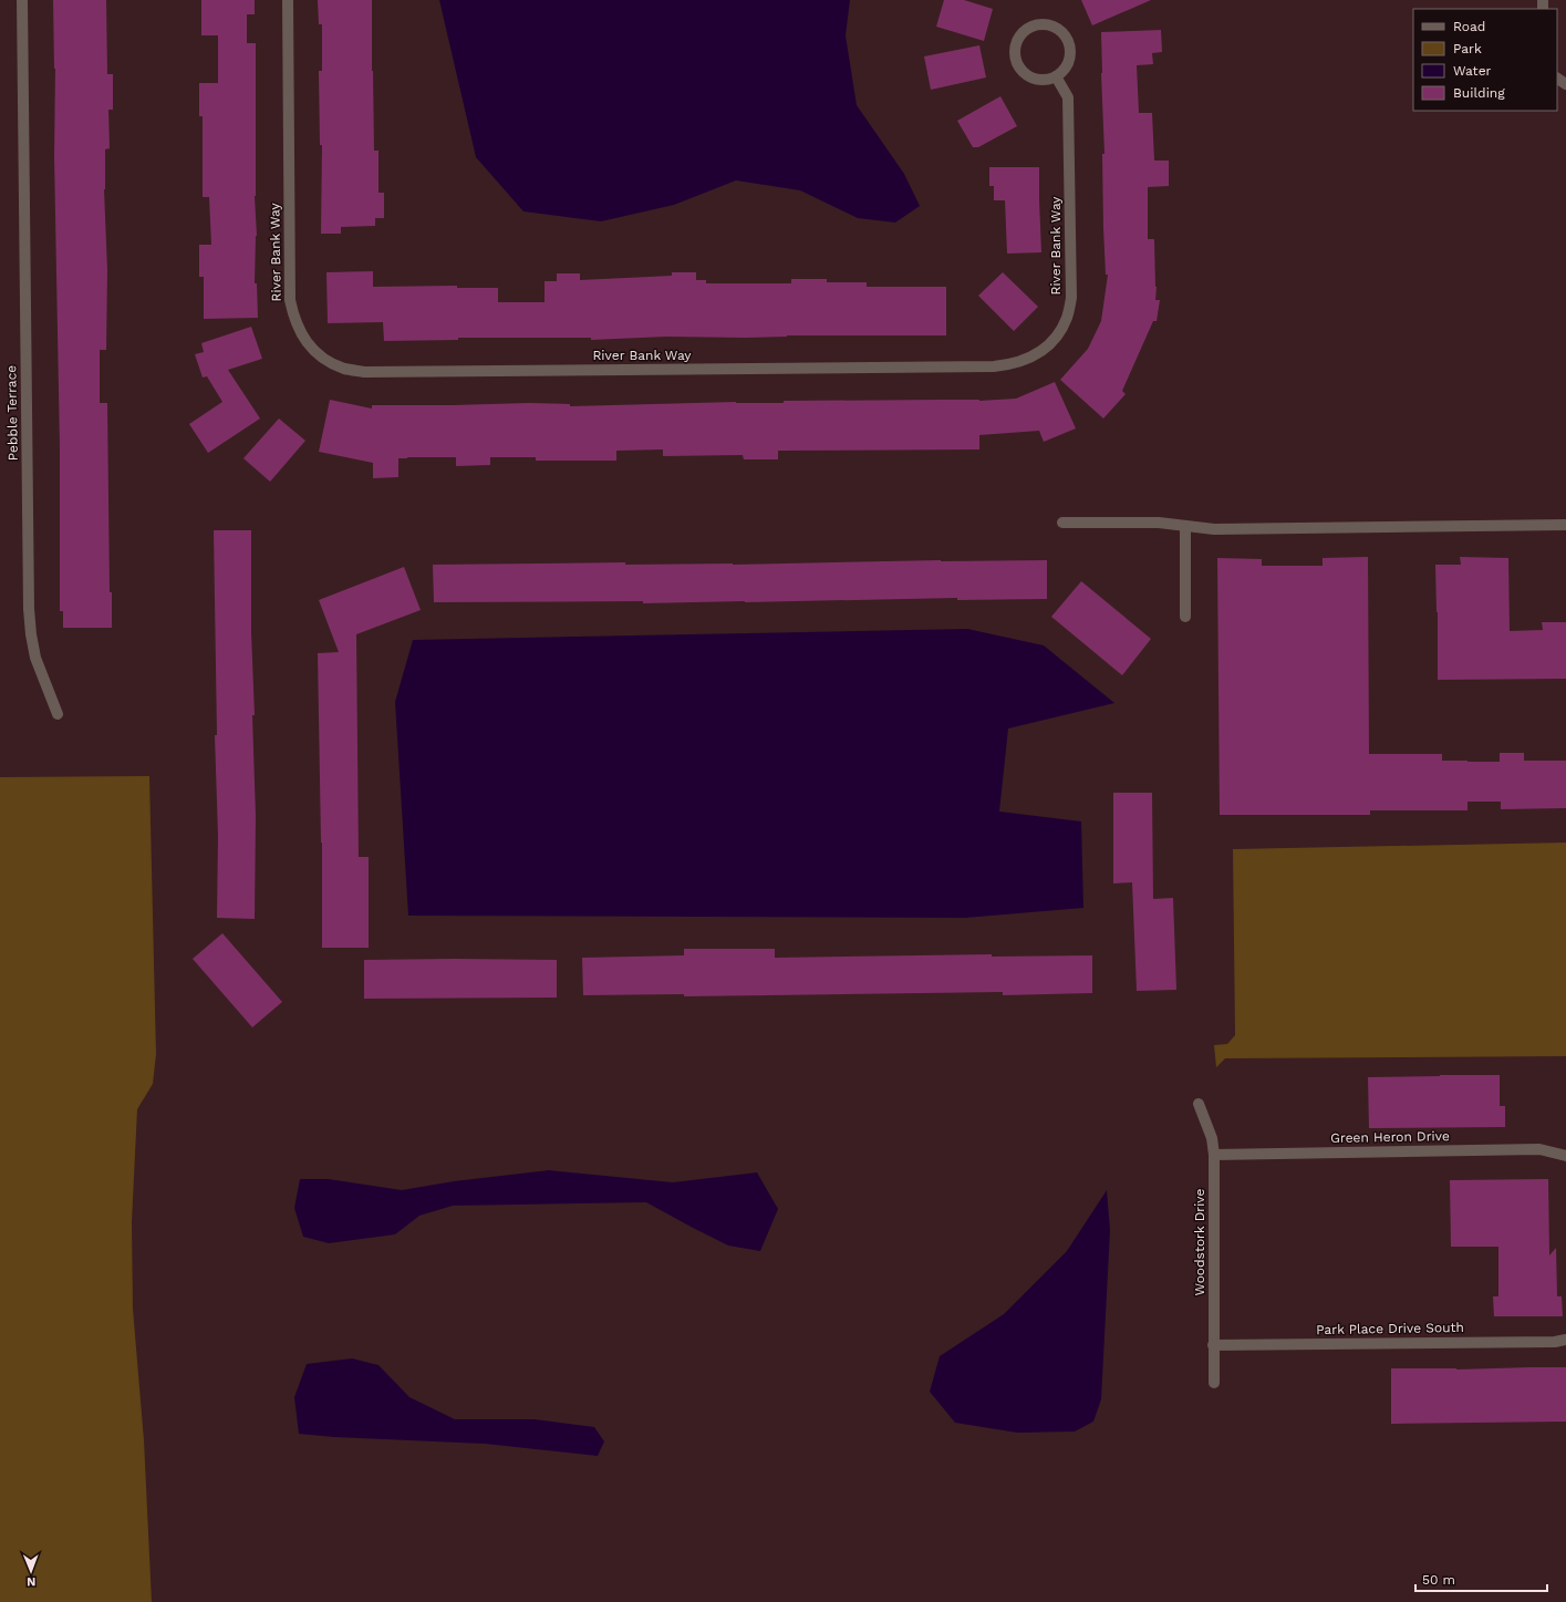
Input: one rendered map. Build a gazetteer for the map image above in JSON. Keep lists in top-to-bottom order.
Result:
{
  "streets": {
    "street": [
      "River Bank Way",
      "Pebble Terrace",
      "Green Heron Drive",
      "Woodstork Drive",
      "Park Place Drive South"
    ]
  },
  "crossings": [
    ["Green Heron Drive", "Woodstork Drive"],
    ["Woodstork Drive", "Park Place Drive South"]
  ],
  "legend": [
    "Road",
    "Park",
    "Water",
    "Building"
  ],
  "scale_bar": "50 m",
  "north": "bottom"
}
